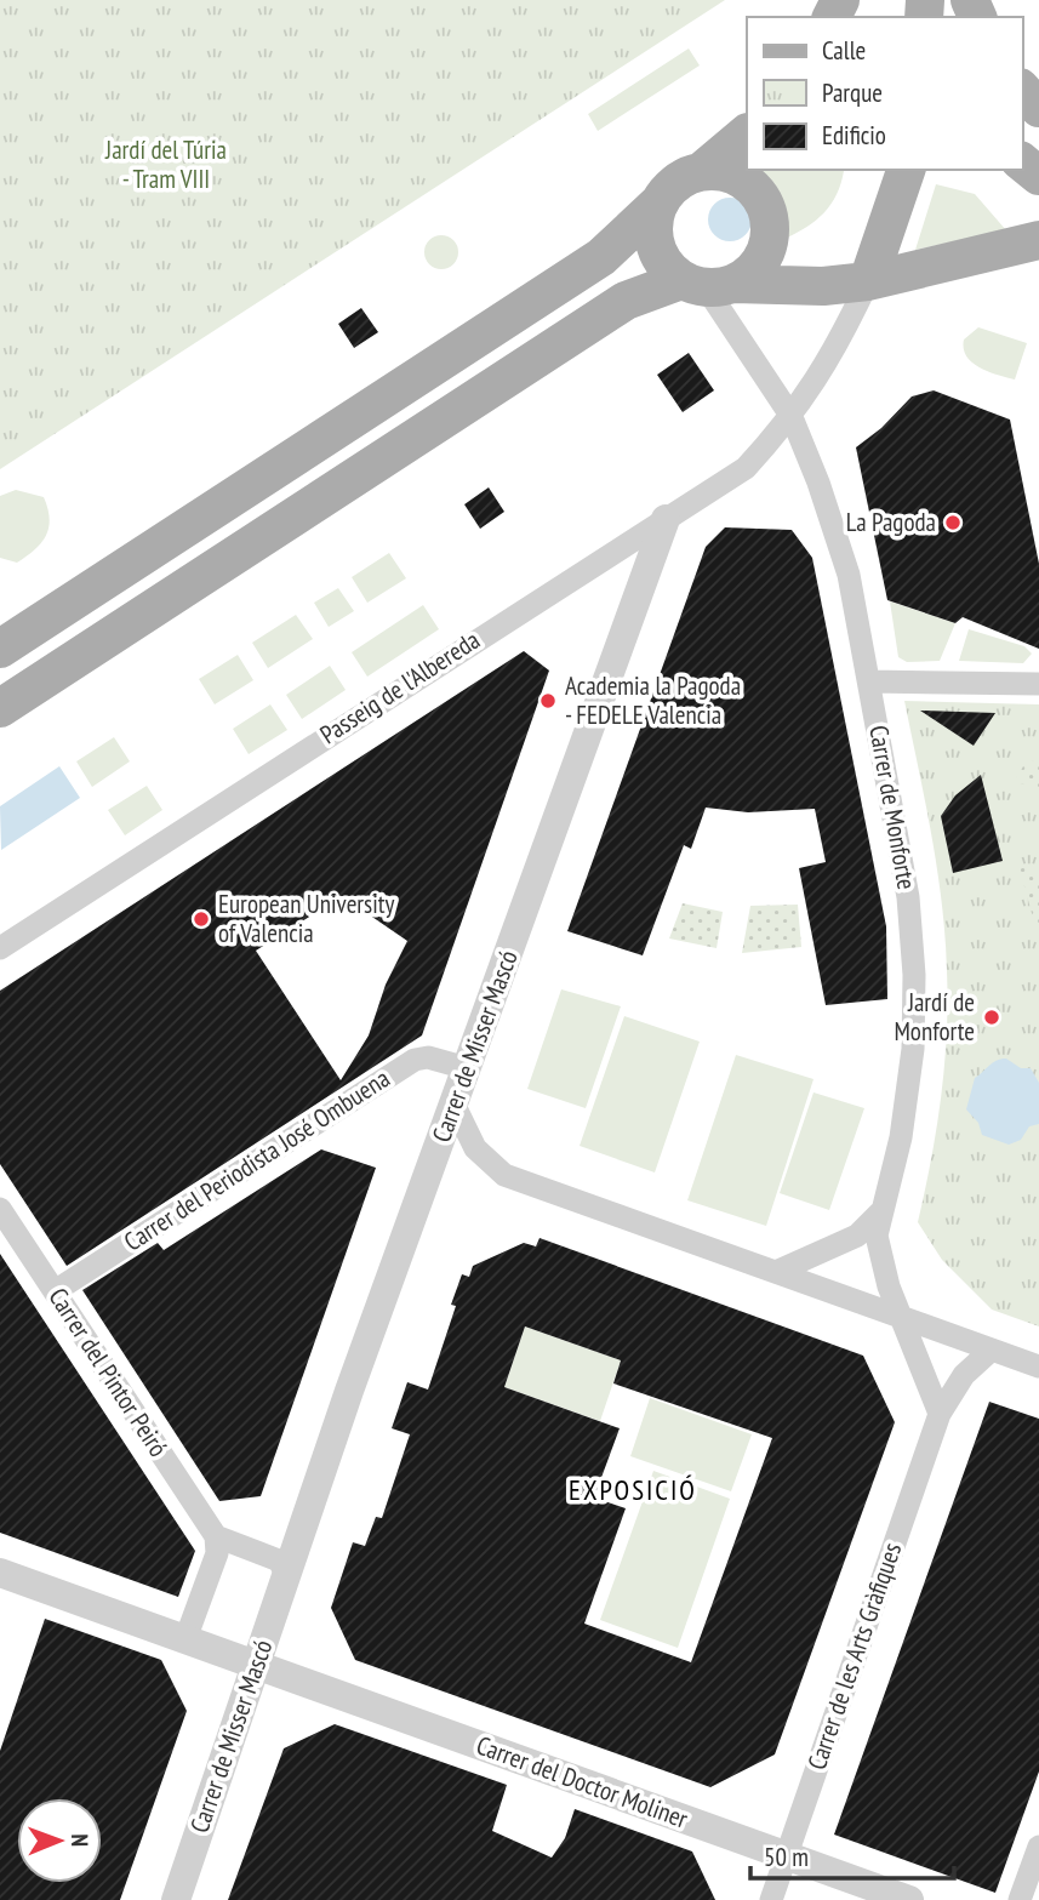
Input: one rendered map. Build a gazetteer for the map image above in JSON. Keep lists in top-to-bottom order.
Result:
{
  "streets": {
    "street": [
      "Passeig de l'Albereda",
      "Carrer de Monforte",
      "Carrer de Misser Mascó",
      "Carrer del Periodista José Ombuena",
      "Carrer del Pintor Peiró",
      "Carrer de les Arts Gràfiques",
      "Carrer del Doctor Moliner"
    ]
  },
  "crossings": [
    ["Passeig de l'Albereda", "Carrer de Monforte"],
    ["Passeig de l'Albereda", "Carrer de Misser Mascó"],
    ["Carrer de Misser Mascó", "Carrer del Periodista José Ombuena"],
    ["Carrer de Misser Mascó", "Carrer del Doctor Moliner"],
    ["Carrer del Periodista José Ombuena", "Carrer del Pintor Peiró"],
    ["Carrer de les Arts Gràfiques", "Carrer del Doctor Moliner"]
  ],
  "districts": ["EXPOSICIÓ"],
  "parks": ["Jardí del Túria - Tram VIII"],
  "places": [
    "La Pagoda",
    "Academia la Pagoda - FEDELE Valencia",
    "European University of Valencia",
    "Jardí de Monforte"
  ],
  "legend": ["Calle", "Parque", "Edificio"],
  "scale_bar": "50 m",
  "north": "right"
}
